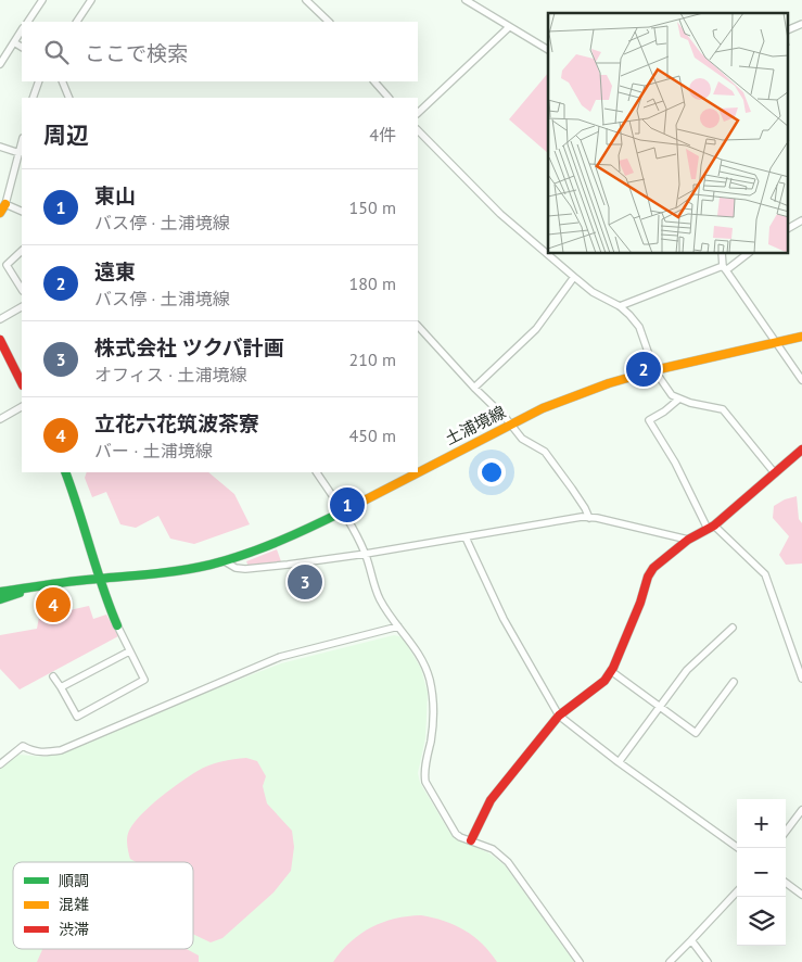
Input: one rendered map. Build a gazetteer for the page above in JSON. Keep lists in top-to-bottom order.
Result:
{
  "streets": {
    "main road": ["土浦境線"]
  },
  "legend": ["順調", "混雑", "渋滞"],
  "page": {
    "search": "ここで検索",
    "heading": ["周辺", "4件"],
    "list": [
      {
        "mark": "1",
        "name": "東山",
        "note": "バス停 · 土浦境線",
        "value": "150 m"
      },
      {
        "mark": "2",
        "name": "遠東",
        "note": "バス停 · 土浦境線",
        "value": "180 m"
      },
      {
        "mark": "3",
        "name": "株式会社 ツクバ計画",
        "note": "オフィス · 土浦境線",
        "value": "210 m"
      },
      {
        "mark": "4",
        "name": "立花六花筑波茶寮",
        "note": "バー · 土浦境線",
        "value": "450 m"
      }
    ],
    "pins": [
      "2",
      "1",
      "3",
      "4"
    ],
    "map_buttons": ["+", "−"]
  }
}
